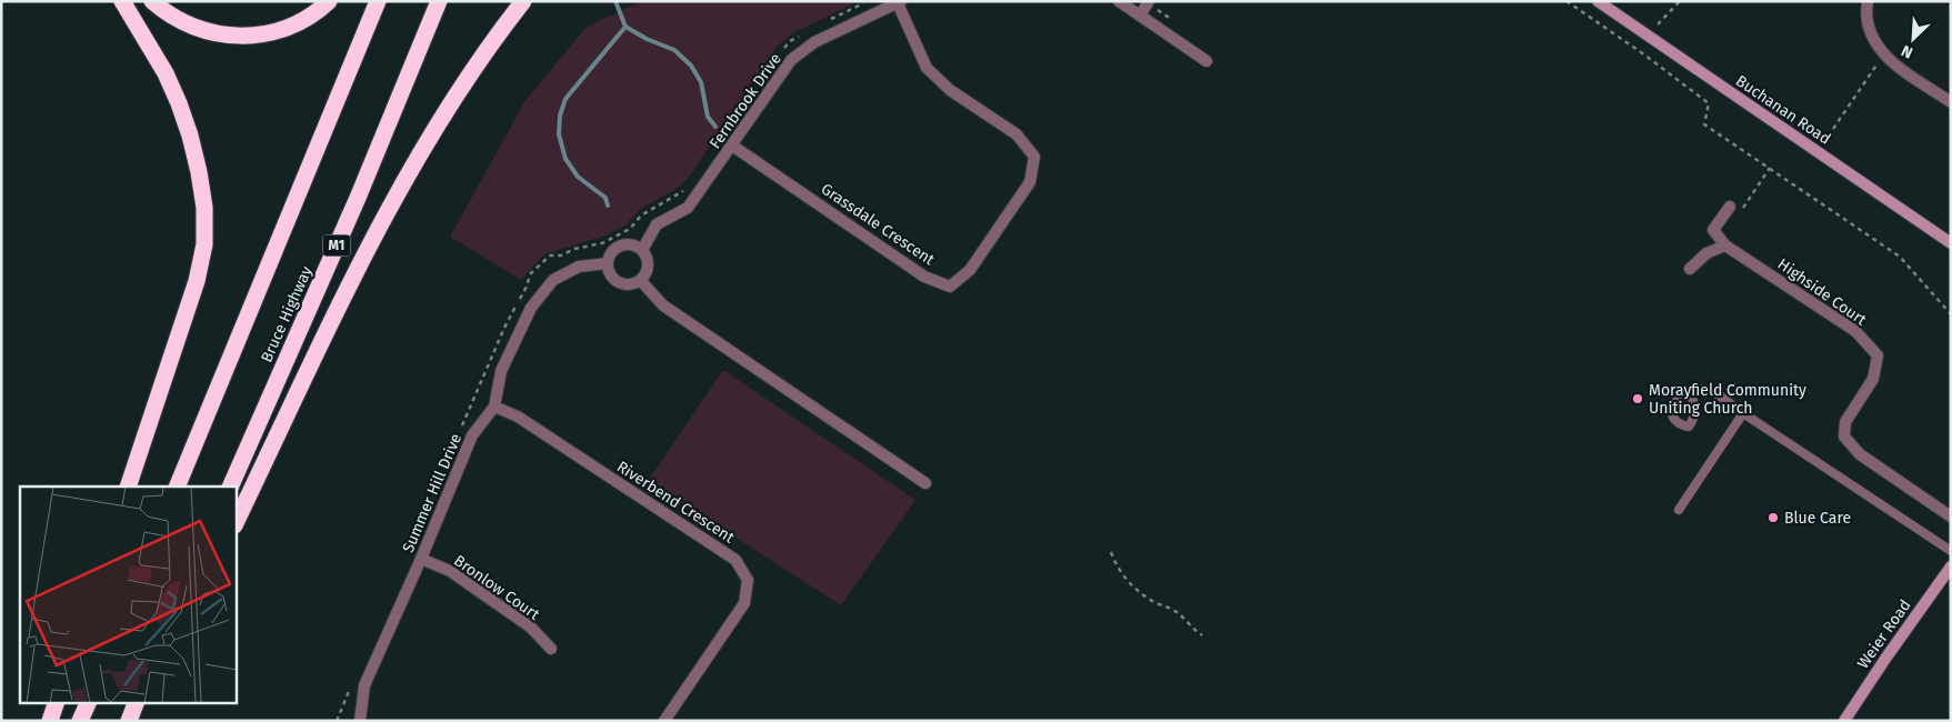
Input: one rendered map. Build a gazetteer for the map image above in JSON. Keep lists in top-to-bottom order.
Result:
{
  "streets": {
    "highway": ["M1", "Bruce Highway"],
    "main road": ["Buchanan Road", "Weier Road"],
    "street": [
      "Fernbrook Drive",
      "Grassdale Crescent",
      "Highside Court",
      "Summer Hill Drive",
      "Riverbend Crescent",
      "Bronlow Court"
    ]
  },
  "crossings": [
    ["Fernbrook Drive", "Grassdale Crescent"],
    ["Fernbrook Drive", "Summer Hill Drive"],
    ["Summer Hill Drive", "Riverbend Crescent"],
    ["Summer Hill Drive", "Bronlow Court"]
  ],
  "places": ["Morayfield Community Uniting Church", "Blue Care"],
  "north": "bottom left"
}
